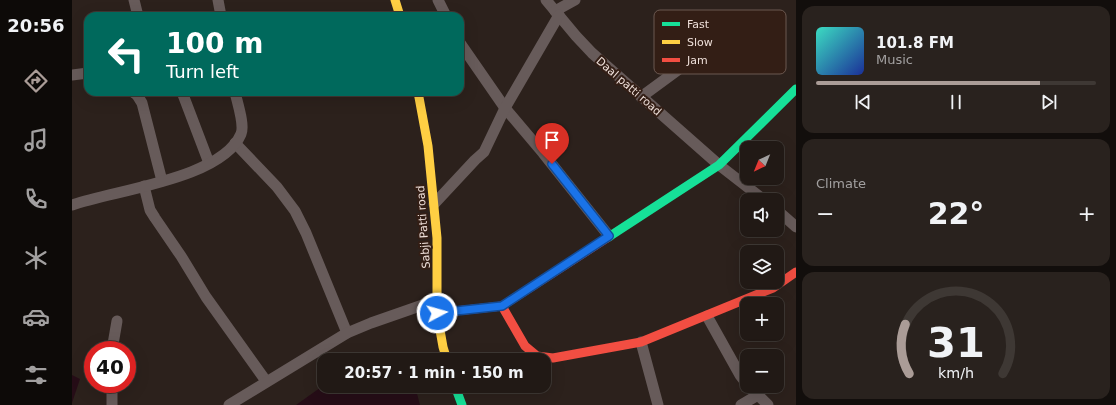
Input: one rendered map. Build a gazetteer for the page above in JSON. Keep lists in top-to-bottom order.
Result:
{
  "streets": {
    "street": ["Daal patti road", "Sabji Patti road"]
  },
  "legend": ["Fast", "Slow", "Jam"],
  "north": "bottom left",
  "page": {
    "tabs": "20:56",
    "turn": ["100 m", "Turn left"],
    "song": ["101.8 FM", "Music"],
    "tile": "Climate",
    "map_buttons": ["+", "−"],
    "heat": ["−", "22°", "+"],
    "limit": "40",
    "trip": "20:57 · 1 min · 150 m",
    "gauge": ["31", "km/h"]
  }
}
